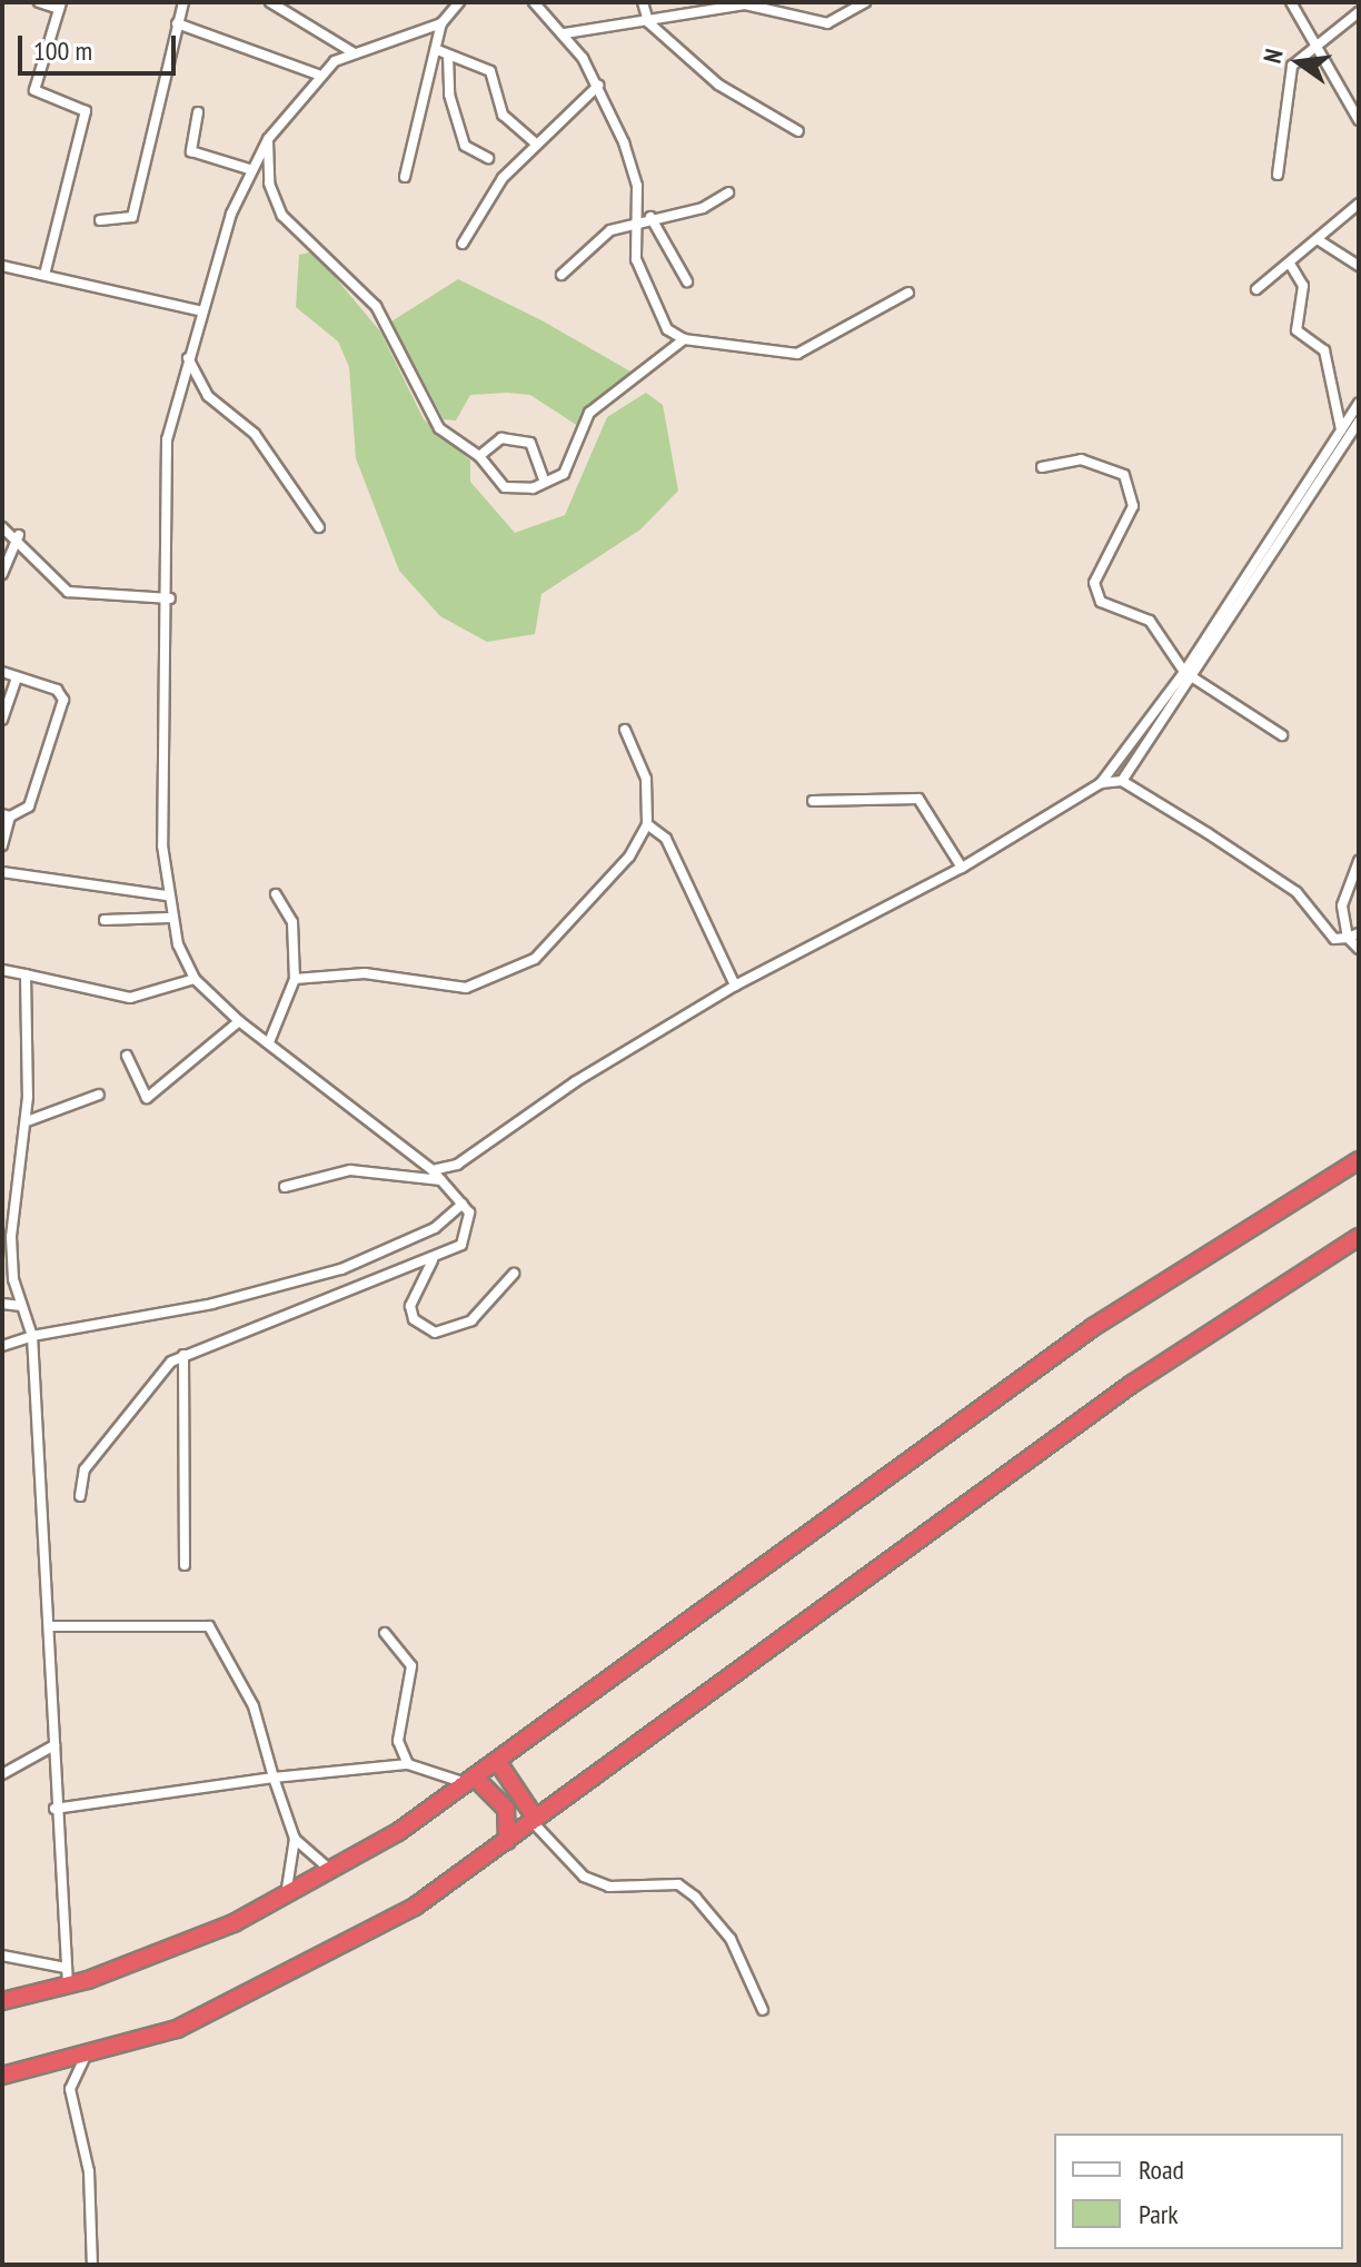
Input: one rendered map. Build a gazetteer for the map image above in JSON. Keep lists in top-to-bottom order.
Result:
{
  "legend": ["Road", "Park"],
  "scale_bar": "100 m",
  "north": "left"
}
